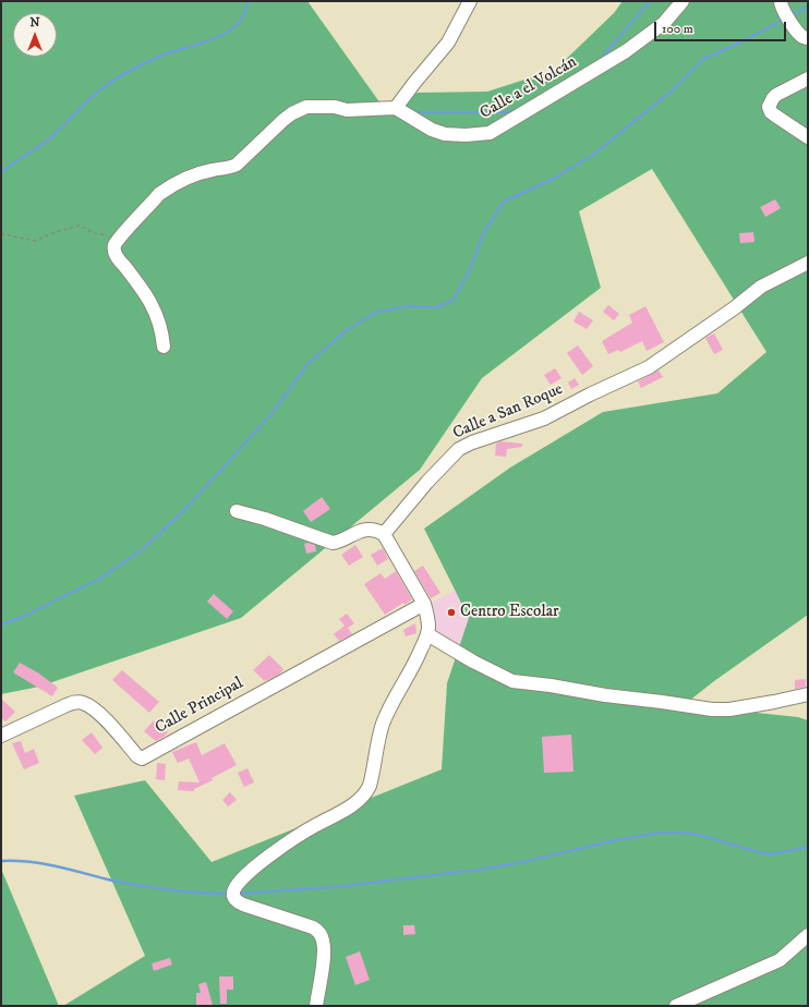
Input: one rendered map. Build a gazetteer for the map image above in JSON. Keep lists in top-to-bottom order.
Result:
{
  "streets": {
    "street": ["Calle a el Volcán", "Calle a San Roque", "Calle Principal"]
  },
  "places": ["Centro Escolar"],
  "scale_bar": "100 m",
  "north": "top"
}
